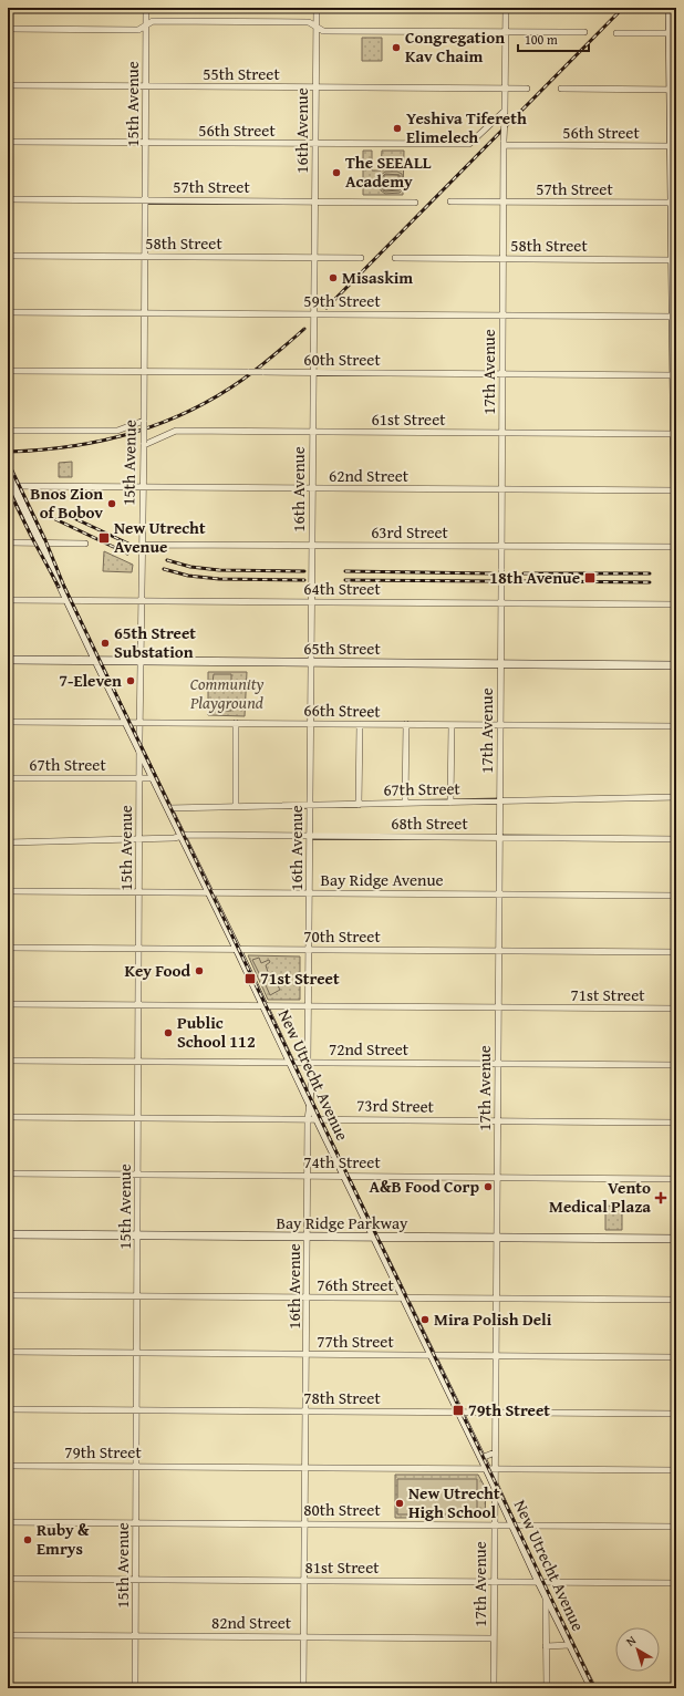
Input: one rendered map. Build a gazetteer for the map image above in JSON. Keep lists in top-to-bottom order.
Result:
{
  "streets": {
    "street": [
      "55th Street",
      "15th Avenue",
      "56th Street",
      "16th Avenue",
      "57th Street",
      "58th Street",
      "59th Street",
      "60th Street",
      "17th Avenue",
      "61st Street",
      "62nd Street",
      "63rd Street",
      "64th Street",
      "65th Street",
      "66th Street",
      "67th Street",
      "68th Street",
      "Bay Ridge Avenue",
      "70th Street",
      "71st Street",
      "72nd Street",
      "New Utrecht Avenue",
      "73rd Street",
      "74th Street",
      "Bay Ridge Parkway",
      "76th Street",
      "77th Street",
      "78th Street",
      "79th Street",
      "80th Street",
      "81st Street",
      "82nd Street"
    ]
  },
  "crossings": [
    ["55th Street", "15th Avenue"],
    ["55th Street", "16th Avenue"],
    ["55th Street", "17th Avenue"],
    ["15th Avenue", "56th Street"],
    ["15th Avenue", "57th Street"],
    ["15th Avenue", "58th Street"],
    ["15th Avenue", "59th Street"],
    ["15th Avenue", "60th Street"],
    ["15th Avenue", "61st Street"],
    ["15th Avenue", "62nd Street"],
    ["15th Avenue", "63rd Street"],
    ["15th Avenue", "64th Street"],
    ["15th Avenue", "65th Street"],
    ["15th Avenue", "66th Street"],
    ["15th Avenue", "67th Street"],
    ["15th Avenue", "68th Street"],
    ["15th Avenue", "Bay Ridge Avenue"],
    ["15th Avenue", "70th Street"],
    ["15th Avenue", "71st Street"],
    ["15th Avenue", "72nd Street"],
    ["15th Avenue", "New Utrecht Avenue"],
    ["15th Avenue", "73rd Street"],
    ["15th Avenue", "74th Street"],
    ["15th Avenue", "Bay Ridge Parkway"],
    ["15th Avenue", "76th Street"],
    ["15th Avenue", "77th Street"],
    ["15th Avenue", "78th Street"],
    ["15th Avenue", "79th Street"],
    ["15th Avenue", "80th Street"],
    ["15th Avenue", "81st Street"],
    ["15th Avenue", "82nd Street"],
    ["56th Street", "16th Avenue"],
    ["56th Street", "17th Avenue"],
    ["16th Avenue", "57th Street"],
    ["16th Avenue", "58th Street"],
    ["16th Avenue", "59th Street"],
    ["16th Avenue", "60th Street"],
    ["16th Avenue", "61st Street"],
    ["16th Avenue", "62nd Street"],
    ["16th Avenue", "63rd Street"],
    ["16th Avenue", "64th Street"],
    ["16th Avenue", "65th Street"],
    ["16th Avenue", "66th Street"],
    ["16th Avenue", "67th Street"],
    ["16th Avenue", "68th Street"],
    ["16th Avenue", "Bay Ridge Avenue"],
    ["16th Avenue", "70th Street"],
    ["16th Avenue", "71st Street"],
    ["16th Avenue", "72nd Street"],
    ["16th Avenue", "New Utrecht Avenue"],
    ["16th Avenue", "73rd Street"],
    ["16th Avenue", "74th Street"],
    ["16th Avenue", "Bay Ridge Parkway"],
    ["16th Avenue", "76th Street"],
    ["16th Avenue", "77th Street"],
    ["16th Avenue", "78th Street"],
    ["16th Avenue", "79th Street"],
    ["16th Avenue", "80th Street"],
    ["16th Avenue", "81st Street"],
    ["16th Avenue", "82nd Street"],
    ["57th Street", "17th Avenue"],
    ["58th Street", "17th Avenue"],
    ["59th Street", "17th Avenue"],
    ["60th Street", "17th Avenue"],
    ["17th Avenue", "61st Street"],
    ["17th Avenue", "62nd Street"],
    ["17th Avenue", "63rd Street"],
    ["17th Avenue", "64th Street"],
    ["17th Avenue", "65th Street"],
    ["17th Avenue", "66th Street"],
    ["17th Avenue", "67th Street"],
    ["17th Avenue", "68th Street"],
    ["17th Avenue", "Bay Ridge Avenue"],
    ["17th Avenue", "70th Street"],
    ["17th Avenue", "71st Street"],
    ["17th Avenue", "72nd Street"],
    ["17th Avenue", "New Utrecht Avenue"],
    ["17th Avenue", "73rd Street"],
    ["17th Avenue", "74th Street"],
    ["17th Avenue", "Bay Ridge Parkway"],
    ["17th Avenue", "76th Street"],
    ["17th Avenue", "77th Street"],
    ["17th Avenue", "78th Street"],
    ["17th Avenue", "79th Street"],
    ["17th Avenue", "80th Street"],
    ["17th Avenue", "81st Street"],
    ["17th Avenue", "82nd Street"],
    ["62nd Street", "New Utrecht Avenue"],
    ["64th Street", "New Utrecht Avenue"],
    ["65th Street", "New Utrecht Avenue"],
    ["66th Street", "New Utrecht Avenue"],
    ["67th Street", "New Utrecht Avenue"],
    ["68th Street", "New Utrecht Avenue"],
    ["Bay Ridge Avenue", "New Utrecht Avenue"],
    ["70th Street", "New Utrecht Avenue"],
    ["71st Street", "New Utrecht Avenue"],
    ["72nd Street", "New Utrecht Avenue"],
    ["New Utrecht Avenue", "73rd Street"],
    ["New Utrecht Avenue", "74th Street"],
    ["New Utrecht Avenue", "Bay Ridge Parkway"],
    ["New Utrecht Avenue", "76th Street"],
    ["New Utrecht Avenue", "77th Street"],
    ["New Utrecht Avenue", "78th Street"],
    ["New Utrecht Avenue", "79th Street"],
    ["New Utrecht Avenue", "80th Street"],
    ["New Utrecht Avenue", "81st Street"]
  ],
  "parks": ["Community Playground"],
  "places": {
    "other": [
      "Congregation Kav Chaim",
      "Yeshiva Tifereth Elimelech",
      "The SEEALL Academy",
      "Misaskim",
      "Bnos Zion of Bobov",
      "65th Street Substation",
      "7-Eleven",
      "Key Food",
      "Public School 112",
      "A&B Food Corp",
      "Mira Polish Deli",
      "New Utrecht High School",
      "Ruby & Emrys"
    ],
    "transit": [
      "New Utrecht Avenue",
      "18th Avenue",
      "71st Street",
      "79th Street"
    ],
    "health": ["Vento Medical Plaza"]
  },
  "scale_bar": "100 m",
  "north": "top left"
}
